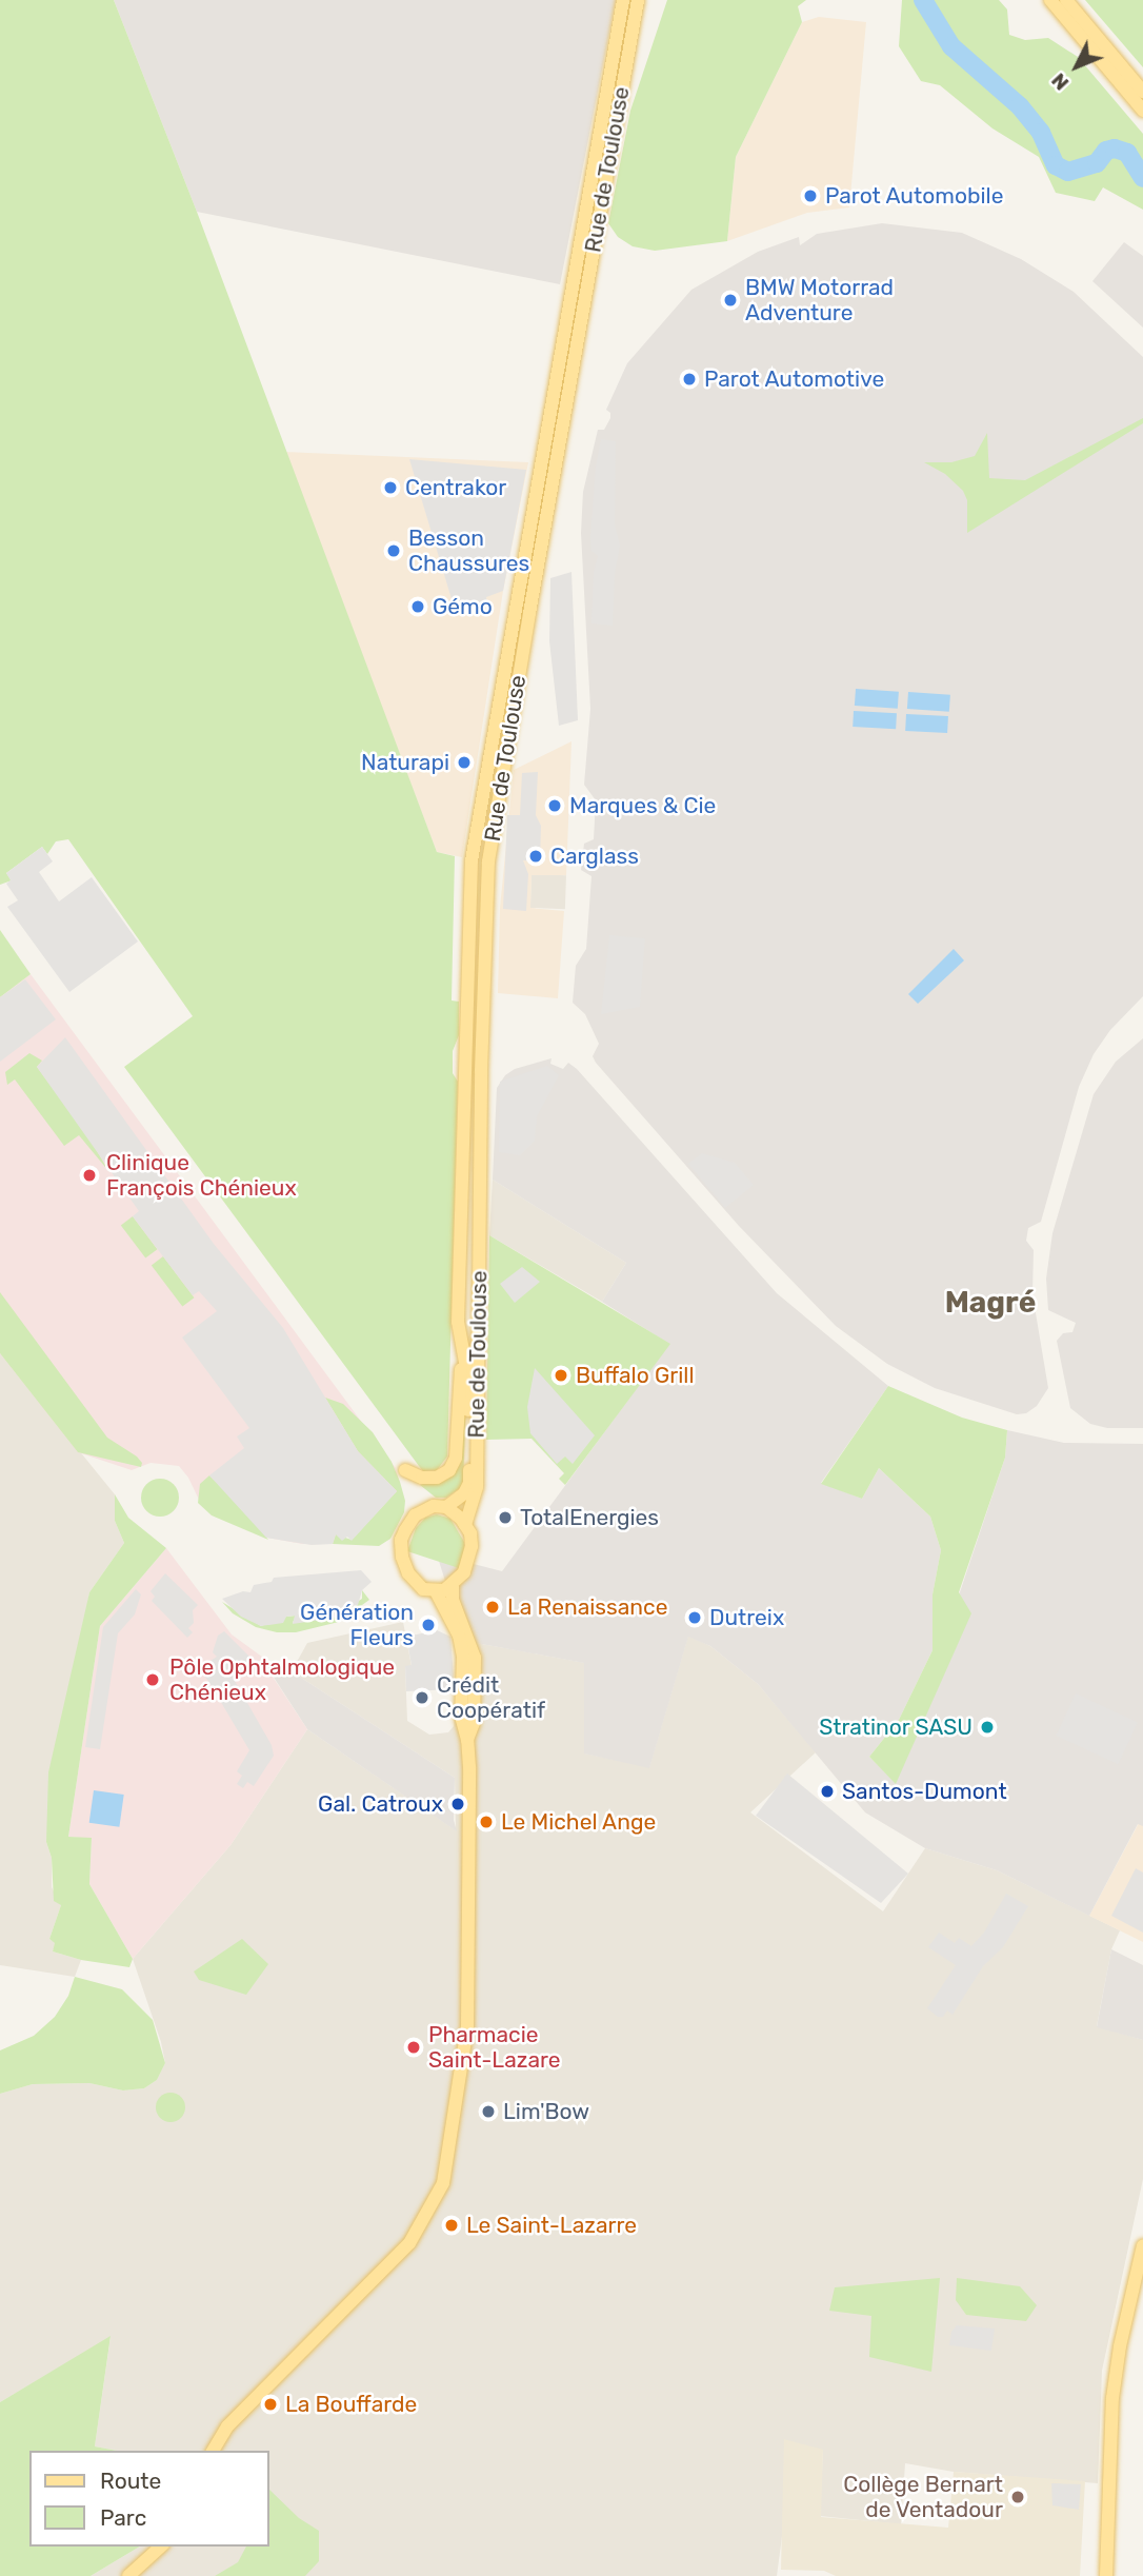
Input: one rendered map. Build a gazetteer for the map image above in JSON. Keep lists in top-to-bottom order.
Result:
{
  "streets": {
    "main road": ["Rue de Toulouse"]
  },
  "districts": ["Magré"],
  "places": [
    "Parot Automobile",
    "BMW Motorrad Adventure",
    "Parot Automotive",
    "Centrakor",
    "Besson Chaussures",
    "Gémo",
    "Naturapi",
    "Marques & Cie",
    "Carglass",
    "Clinique François Chénieux",
    "Buffalo Grill",
    "TotalEnergies",
    "La Renaissance",
    "Dutreix",
    "Génération Fleurs",
    "Pôle Ophtalmologique Chénieux",
    "Crédit Coopératif",
    "Stratinor SASU",
    "Santos-Dumont",
    "Gal. Catroux",
    "Le Michel Ange",
    "Pharmacie Saint-Lazare",
    "Lim'Bow",
    "Le Saint-Lazarre",
    "La Bouffarde",
    "Collège Bernart de Ventadour"
  ],
  "legend": ["Route", "Parc"],
  "north": "bottom left"
}
